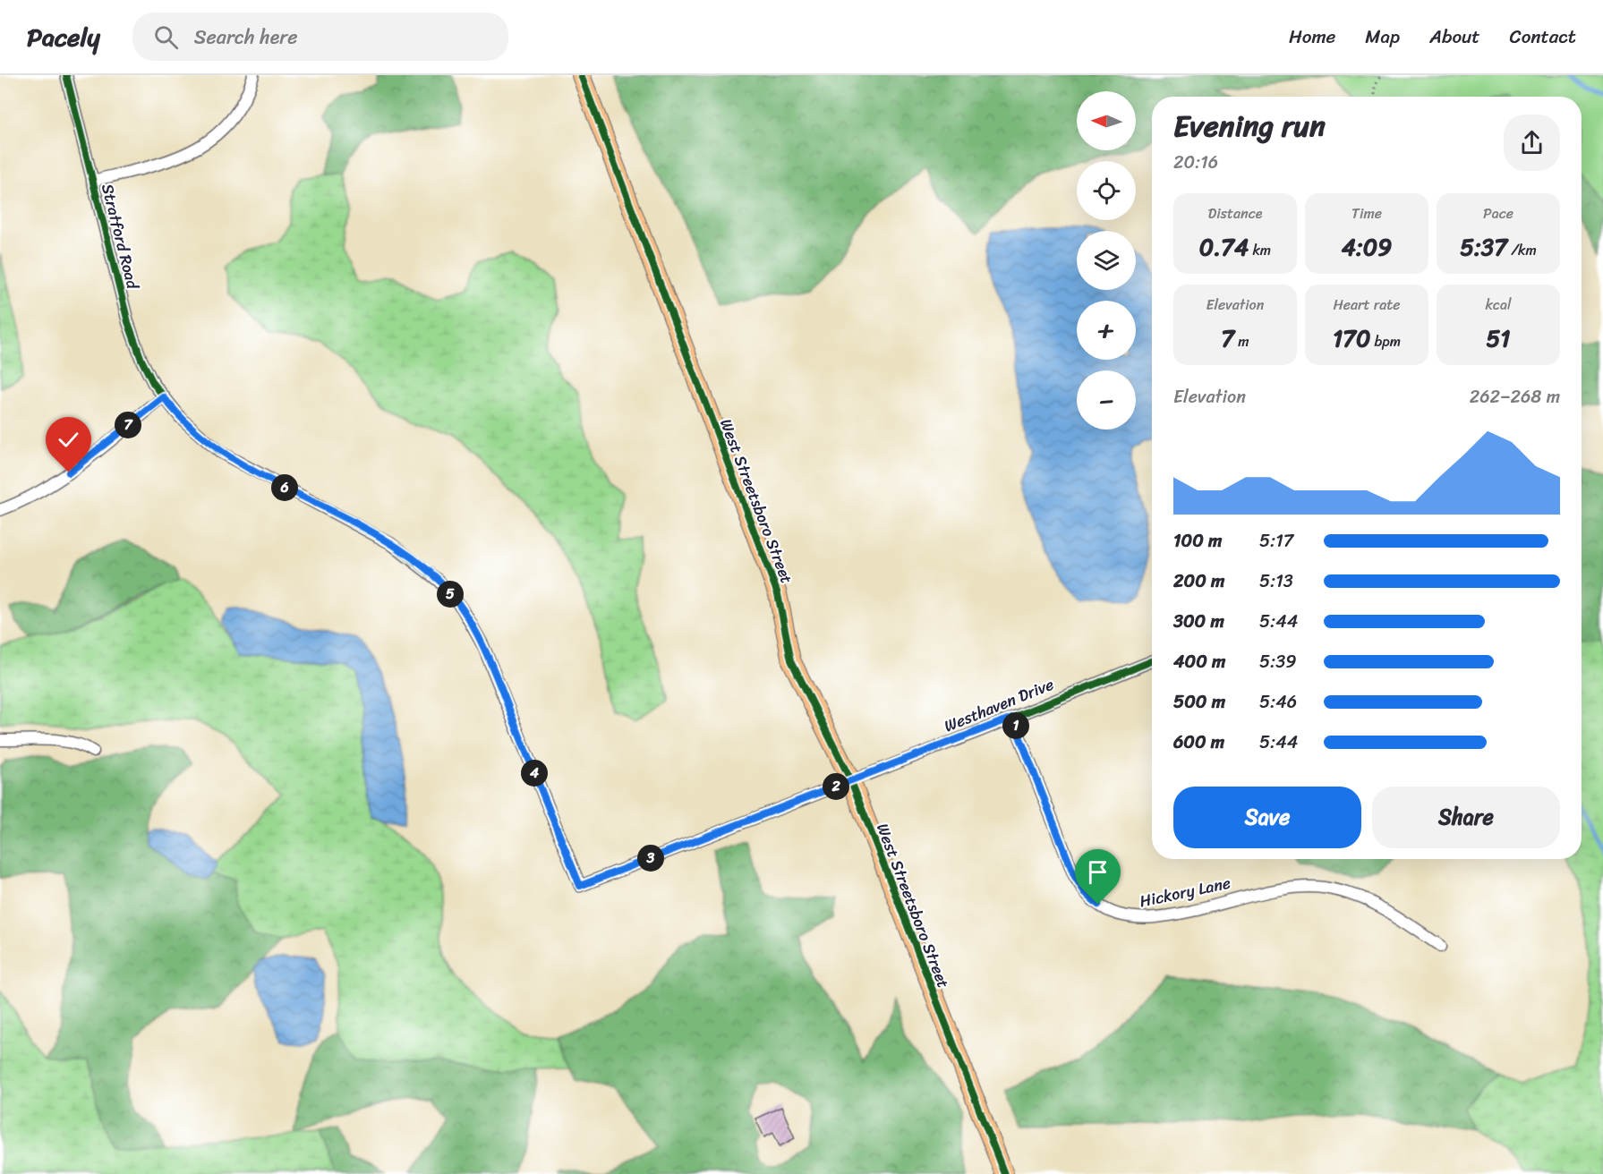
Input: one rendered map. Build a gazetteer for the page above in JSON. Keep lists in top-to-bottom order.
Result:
{
  "streets": {
    "main road": ["West Streetsboro Street"],
    "street": ["Stratford Road", "Westhaven Drive", "Hickory Lane"]
  },
  "crossings": [
    ["Stratford Road", "Westhaven Drive"],
    ["West Streetsboro Street", "Westhaven Drive"],
    ["Westhaven Drive", "Hickory Lane"]
  ],
  "north": "left",
  "page": {
    "header": "Pacely",
    "search": "Search here",
    "nav": [
      "Home",
      "Map",
      "About",
      "Contact"
    ],
    "map_buttons": ["+", "−"],
    "heading": ["Evening run", "20:16"],
    "stats": [
      ["Distance", "0.74 km"],
      ["Time", "4:09"],
      ["Pace", "5:37 /km"],
      ["Elevation", "7 m"],
      ["Heart rate", "170 bpm"],
      ["kcal", "51"]
    ],
    "chart": ["Elevation", "262–268 m"],
    "pins": [
      "7",
      "6",
      "5",
      "1",
      "4",
      "2",
      "3"
    ],
    "list": [
      {
        "name": "100 m",
        "note": "5:17"
      },
      {
        "name": "200 m",
        "note": "5:13"
      },
      {
        "name": "300 m",
        "note": "5:44"
      },
      {
        "name": "400 m",
        "note": "5:39"
      },
      {
        "name": "500 m",
        "note": "5:46"
      },
      {
        "name": "600 m",
        "note": "5:44"
      }
    ],
    "buttons": ["Save", "Share"]
  }
}
